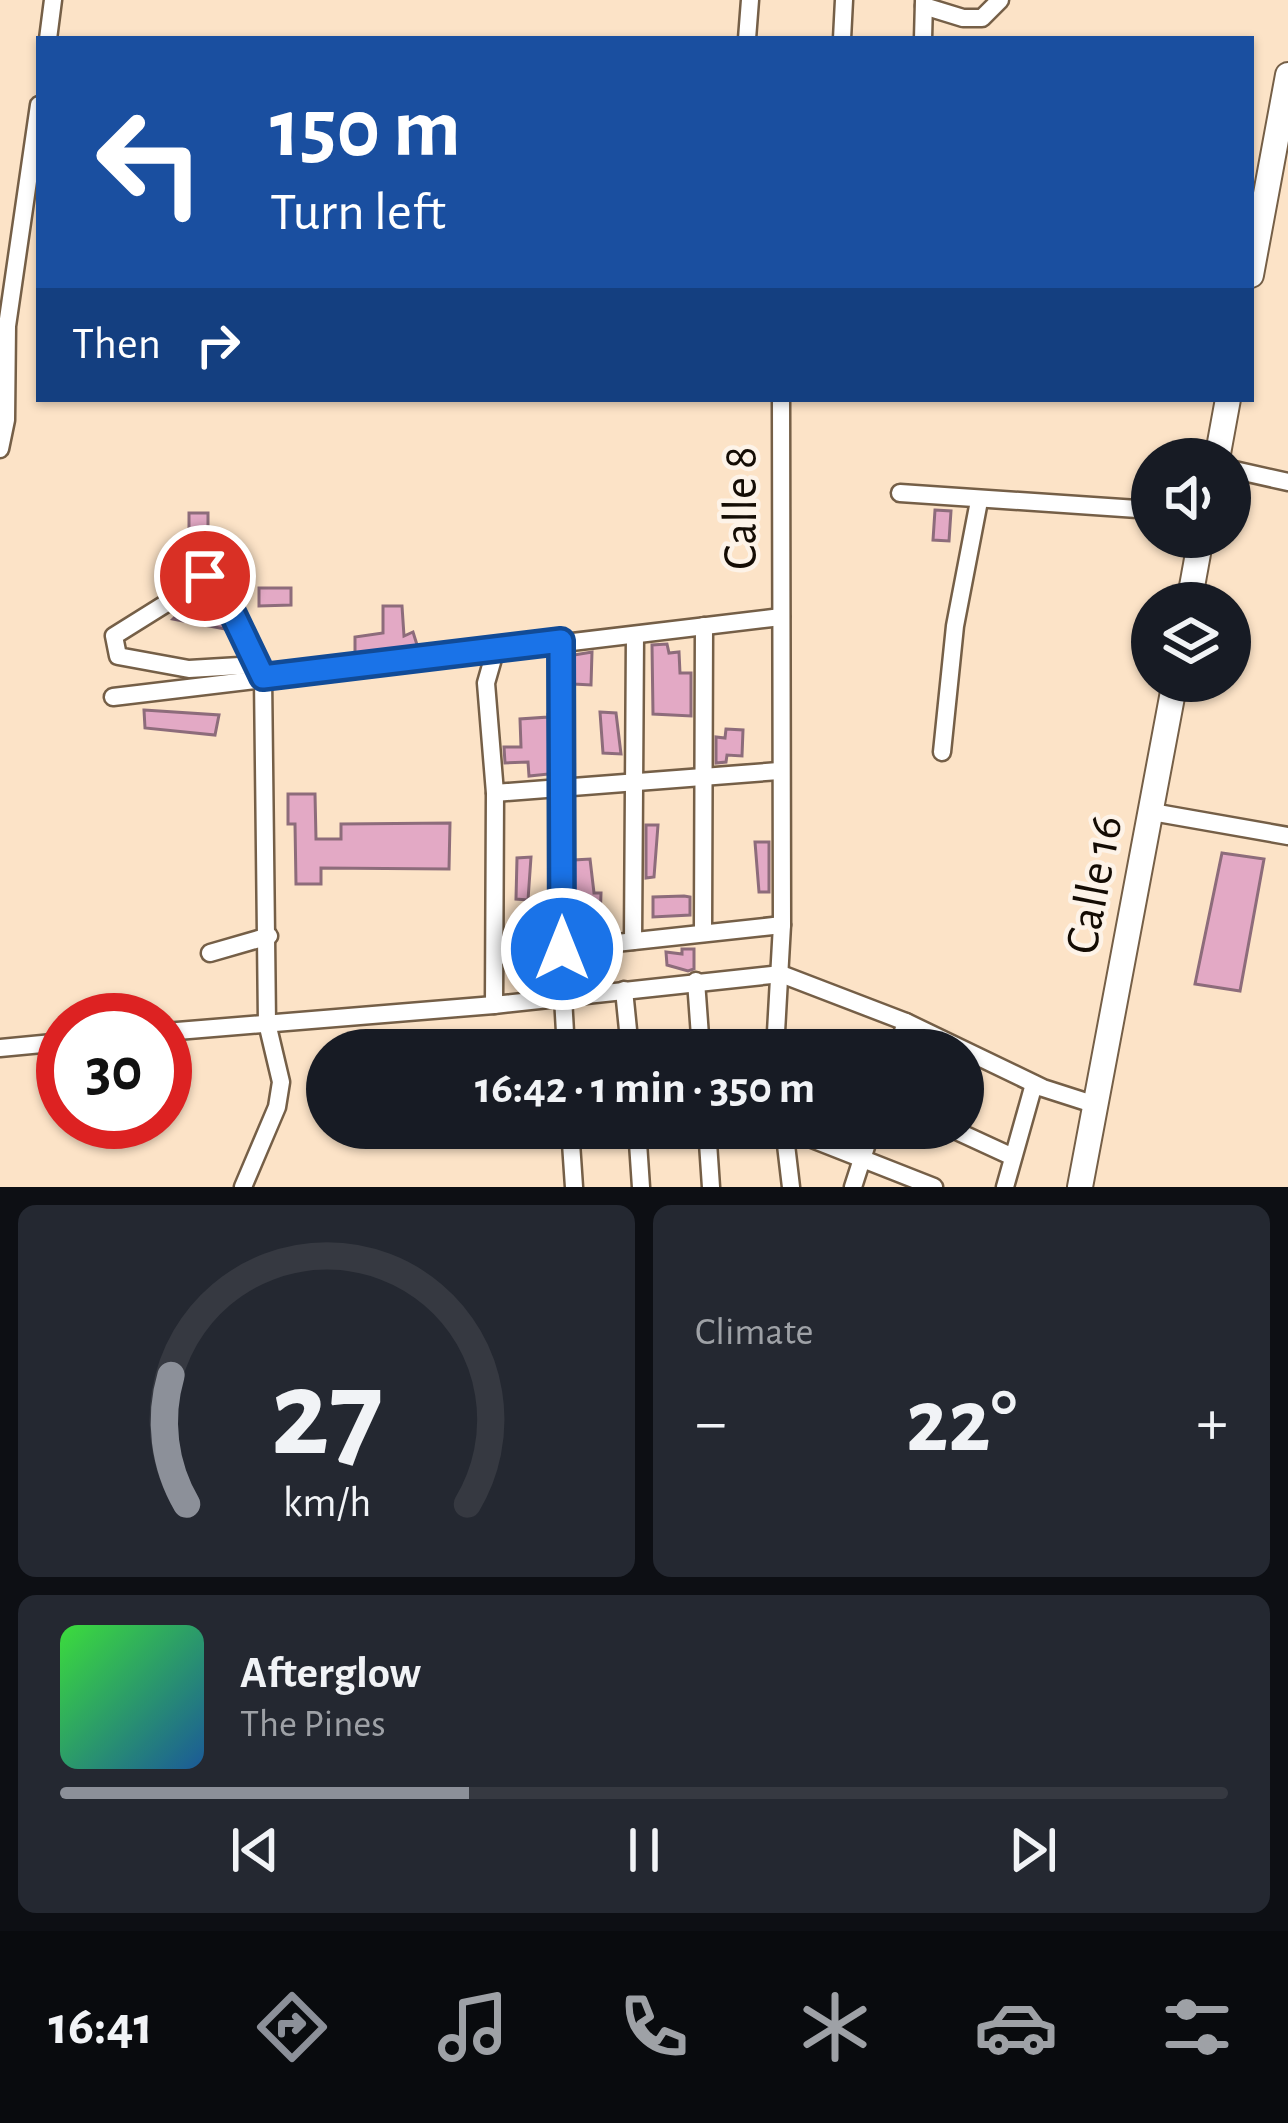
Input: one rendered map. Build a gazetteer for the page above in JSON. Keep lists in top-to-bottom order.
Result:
{
  "streets": {
    "highway": ["Calle 16"],
    "street": ["Calle 8"]
  },
  "page": {
    "turn": ["150 m", "Turn left"],
    "then": "Then",
    "limit": "30",
    "trip": "16:42 · 1 min · 350 m",
    "tile": "Climate",
    "heat": ["−", "22°", "+"],
    "song": ["Afterglow", "The Pines"],
    "tabs": "16:41",
    "gauge": ["27", "km/h"]
  }
}
